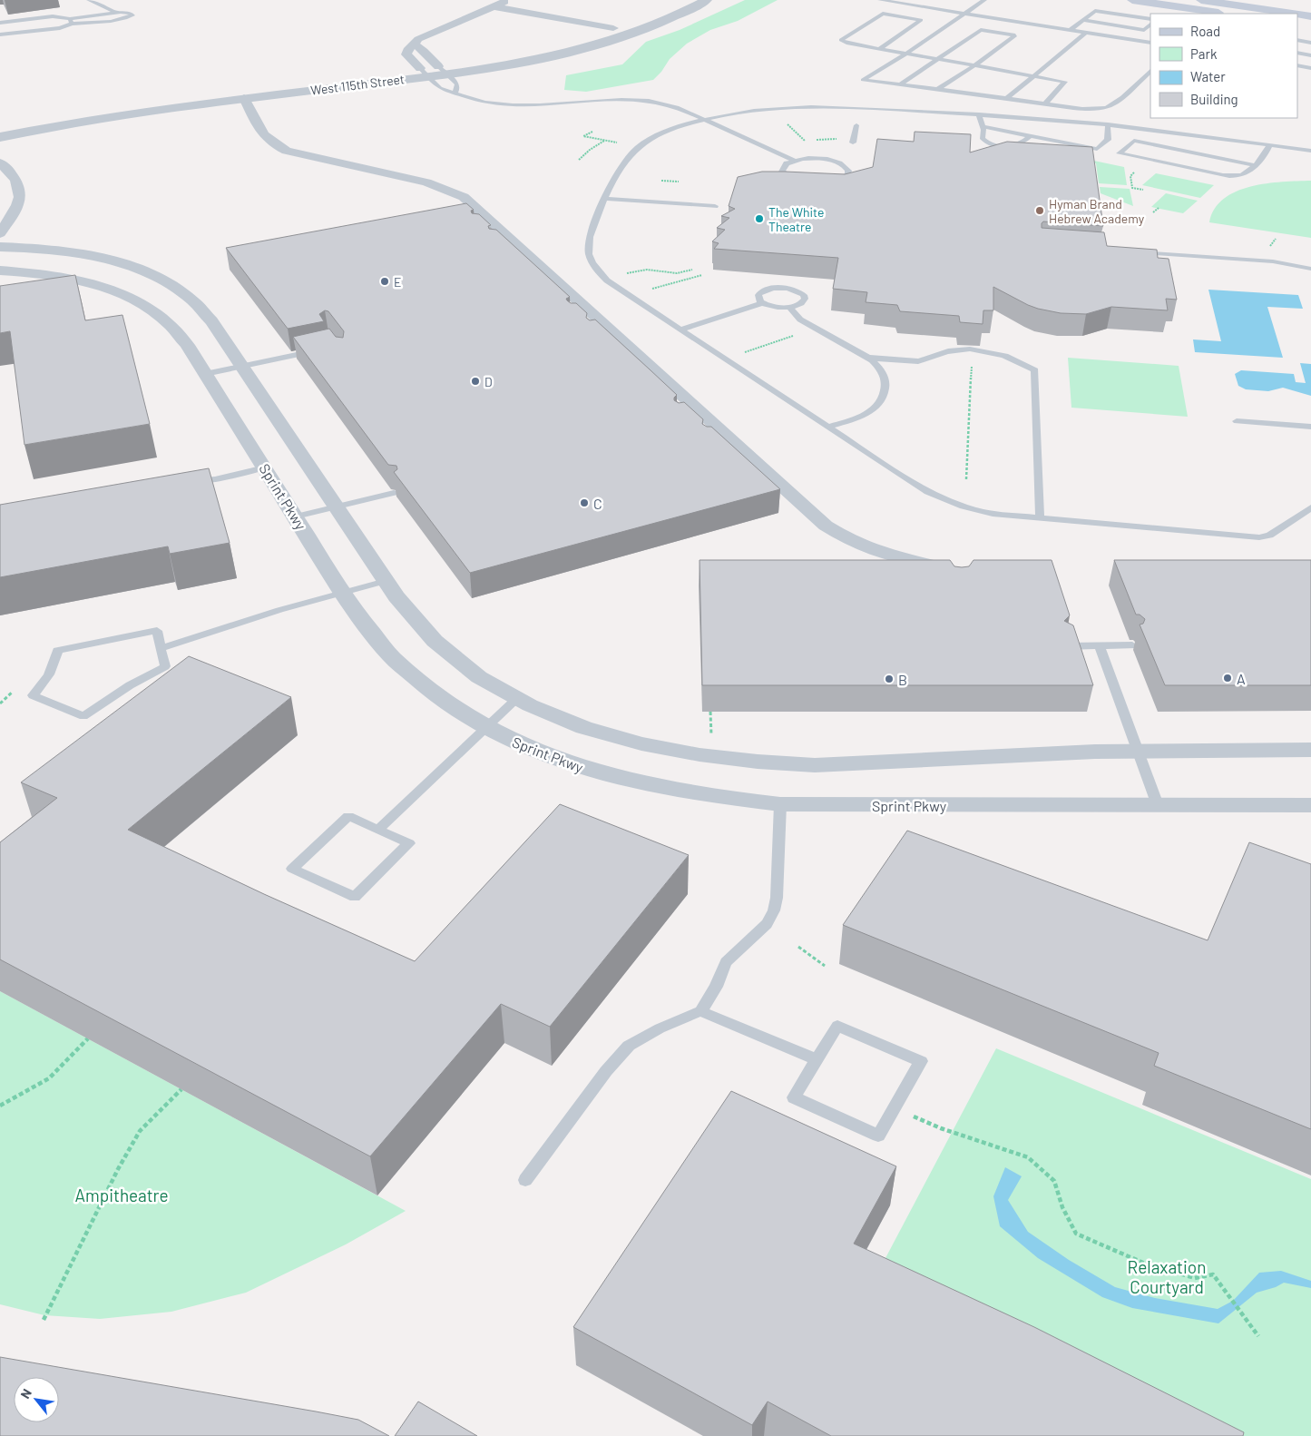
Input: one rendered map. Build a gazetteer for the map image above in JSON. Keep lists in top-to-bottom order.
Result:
{
  "streets": {
    "street": ["West 115th Street", "Sprint Pkwy"]
  },
  "parks": ["Ampitheatre", "Relaxation Courtyard"],
  "places": [
    "Hyman Brand Hebrew Academy",
    "The White Theatre",
    "E",
    "D",
    "C",
    "A",
    "B"
  ],
  "legend": [
    "Road",
    "Park",
    "Water",
    "Building"
  ],
  "north": "top left"
}
